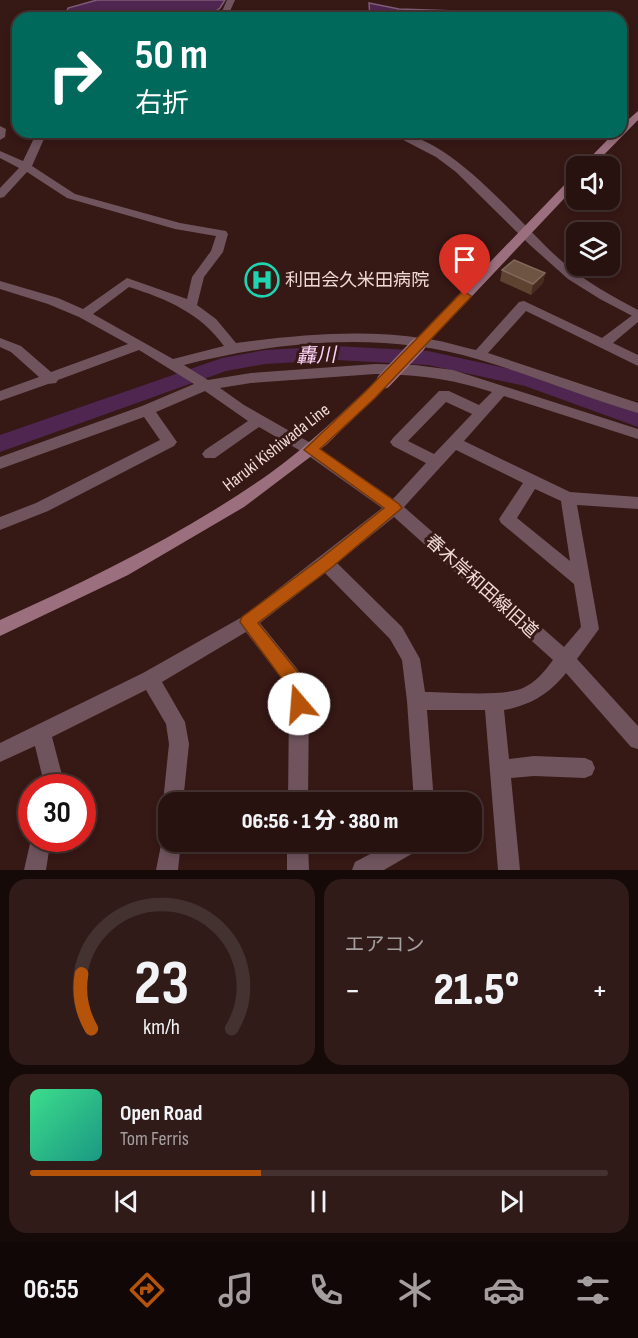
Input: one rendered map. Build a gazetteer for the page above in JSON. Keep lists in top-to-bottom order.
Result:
{
  "streets": {
    "main road": ["Haruki Kishiwada Line"],
    "street": ["春木岸和田線旧道"]
  },
  "crossings": [
    ["Haruki Kishiwada Line", "春木岸和田線旧道"]
  ],
  "water": ["轟川"],
  "places": {
    "hospital": ["利田会久米田病院"]
  },
  "page": {
    "turn": ["50 m", "右折"],
    "limit": "30",
    "trip": "06:56 · 1 分 · 380 m",
    "tile": "エアコン",
    "heat": ["−", "21.5°", "+"],
    "song": ["Open Road", "Tom Ferris"],
    "tabs": "06:55",
    "gauge": ["23", "km/h"]
  }
}
